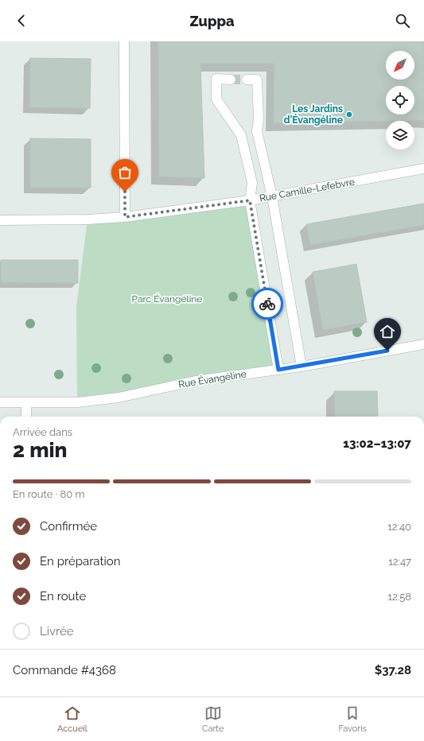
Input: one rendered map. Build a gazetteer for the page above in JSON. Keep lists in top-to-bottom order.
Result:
{
  "streets": {
    "street": ["Rue Camille-Lefebvre", "Rue Évangéline"]
  },
  "parks": ["Parc Évangéline"],
  "places": ["Les Jardins d'Évangéline"],
  "north": "bottom left",
  "page": {
    "header": "Zuppa",
    "heading": ["2 min", "Arrivée dans", "13:02–13:07"],
    "panel": ["Commande #4368", "$37.28"],
    "bar": "En route · 80 m",
    "list": [
      ["Confirmée", "12:40"],
      ["En préparation", "12:47"],
      ["En route", "12:58"],
      "Livrée"
    ],
    "tabs": ["Accueil", "Carte", "Favoris"]
  }
}
